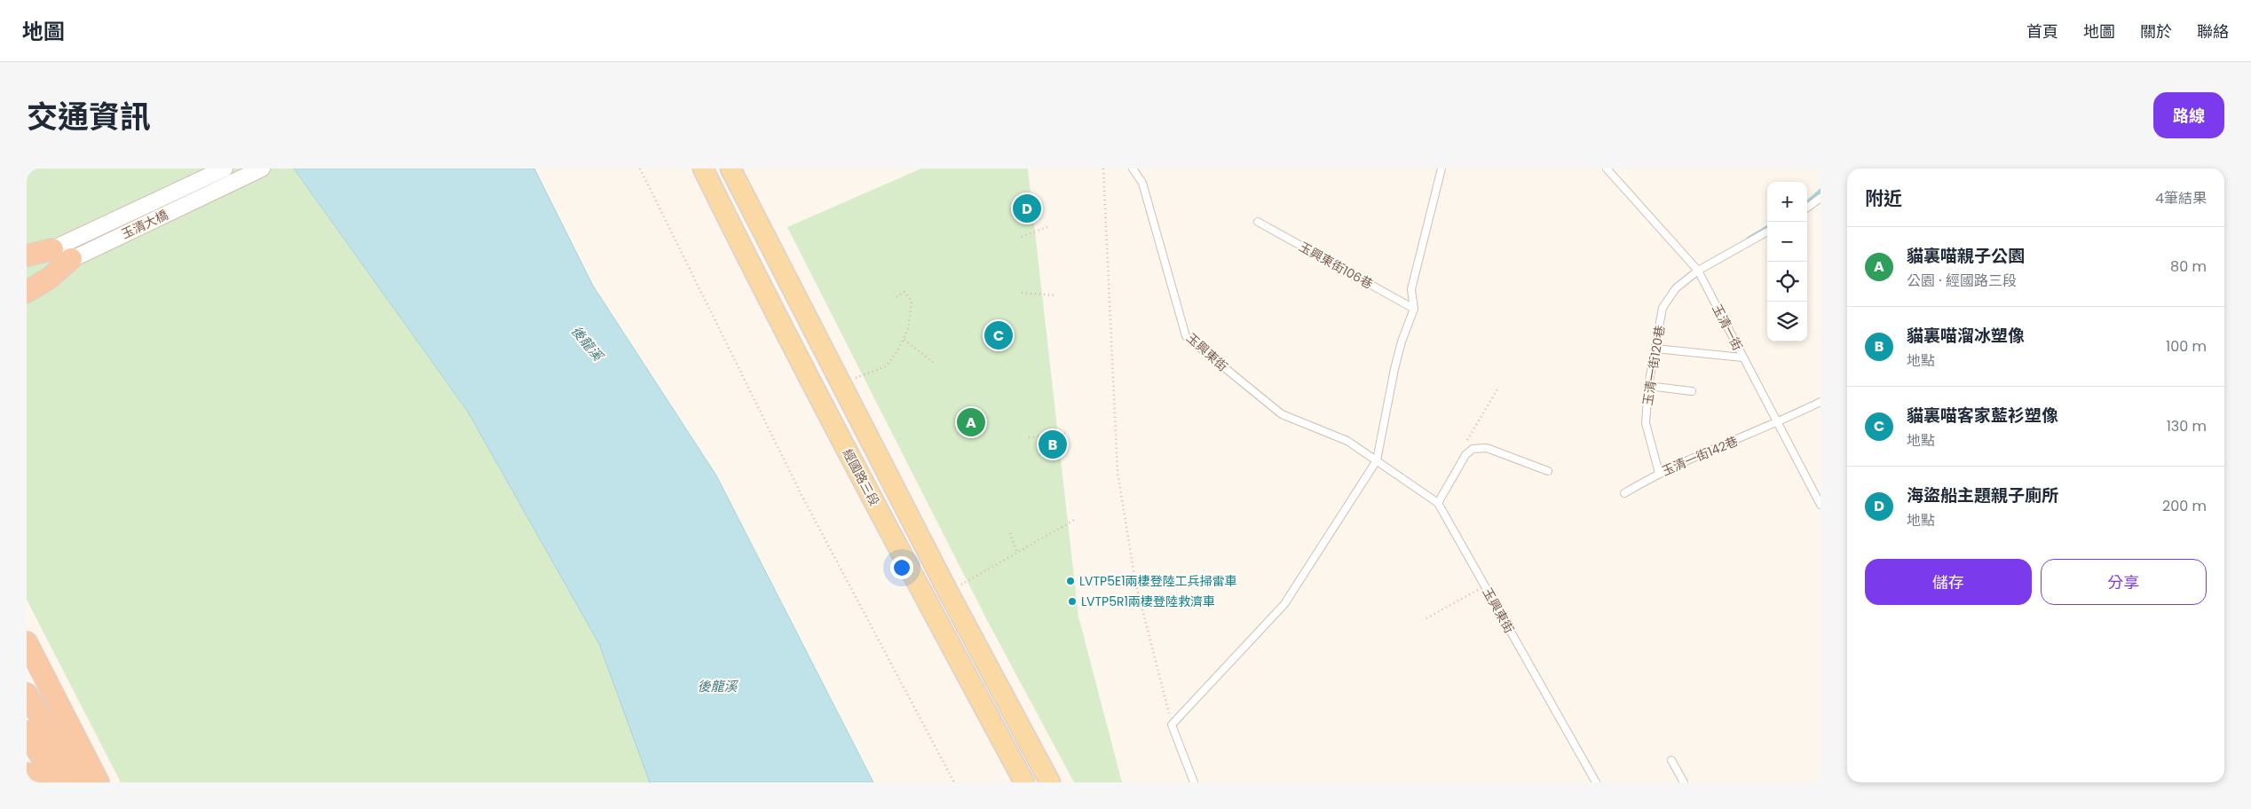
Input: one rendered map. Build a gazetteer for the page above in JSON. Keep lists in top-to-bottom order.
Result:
{
  "streets": {
    "main road": ["經國路三段"],
    "street": ["玉清大橋"],
    "lane": [
      "玉興東街106巷",
      "玉清一街",
      "玉興東街",
      "玉清一街120巷",
      "玉清一街142巷"
    ]
  },
  "crossings": [
    ["玉清一街", "玉清一街120巷"],
    ["玉清一街", "玉清一街142巷"],
    ["玉清一街120巷", "玉清一街142巷"]
  ],
  "water": ["後龍溪"],
  "places": ["LVTP5E1兩棲登陸工兵掃雷車", "LVTP5R1兩棲登陸救濟車"],
  "page": {
    "header": "地圖",
    "nav": [
      "首頁",
      "地圖",
      "關於",
      "聯絡"
    ],
    "title": "交通資訊",
    "buttons": [
      "路線",
      ["儲存", "分享"]
    ],
    "heading": ["附近", "4筆結果"],
    "map_buttons": ["+", "−"],
    "pins": [
      "D",
      "C",
      "A",
      "B"
    ],
    "list": [
      {
        "mark": "A",
        "name": "貓裏喵親子公園",
        "note": "公園 · 經國路三段",
        "value": "80 m"
      },
      {
        "mark": "B",
        "name": "貓裏喵溜冰塑像",
        "note": "地點",
        "value": "100 m"
      },
      {
        "mark": "C",
        "name": "貓裏喵客家藍衫塑像",
        "note": "地點",
        "value": "130 m"
      },
      {
        "mark": "D",
        "name": "海盜船主題親子廁所",
        "note": "地點",
        "value": "200 m"
      }
    ]
  }
}
